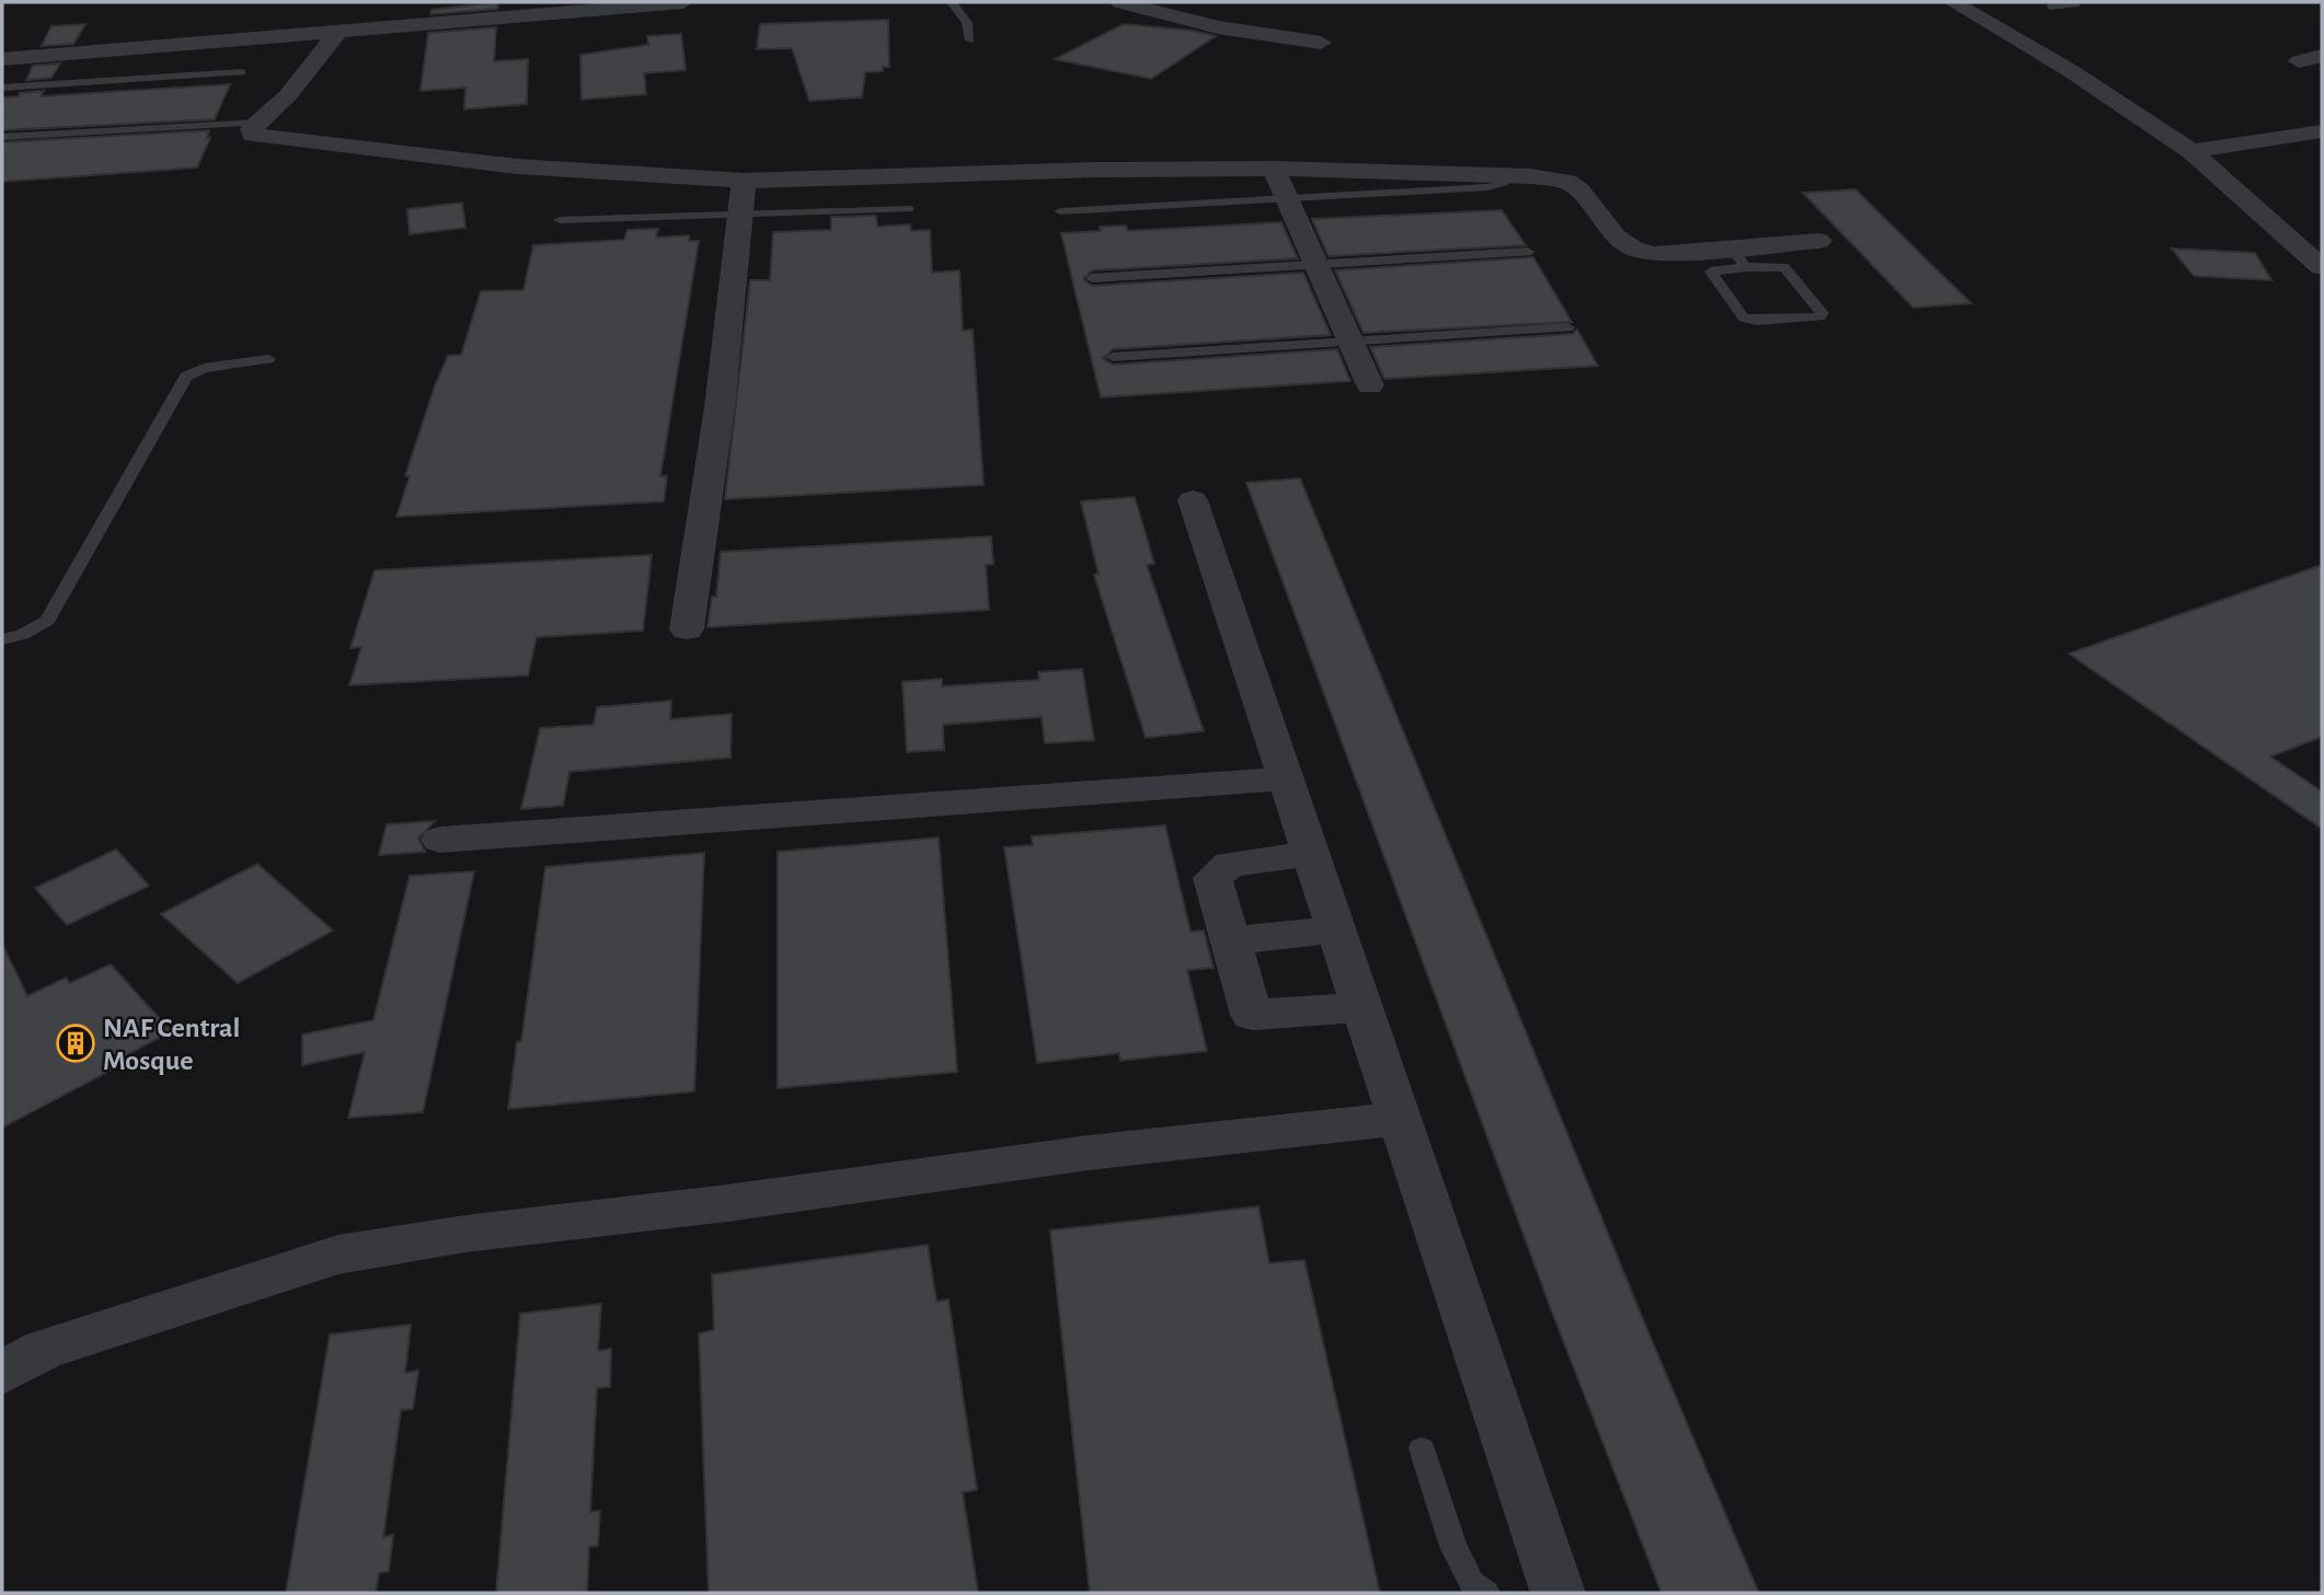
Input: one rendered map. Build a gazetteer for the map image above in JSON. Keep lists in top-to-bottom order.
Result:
{
  "places": {
    "building": ["NAF Central Mosque"]
  }
}
